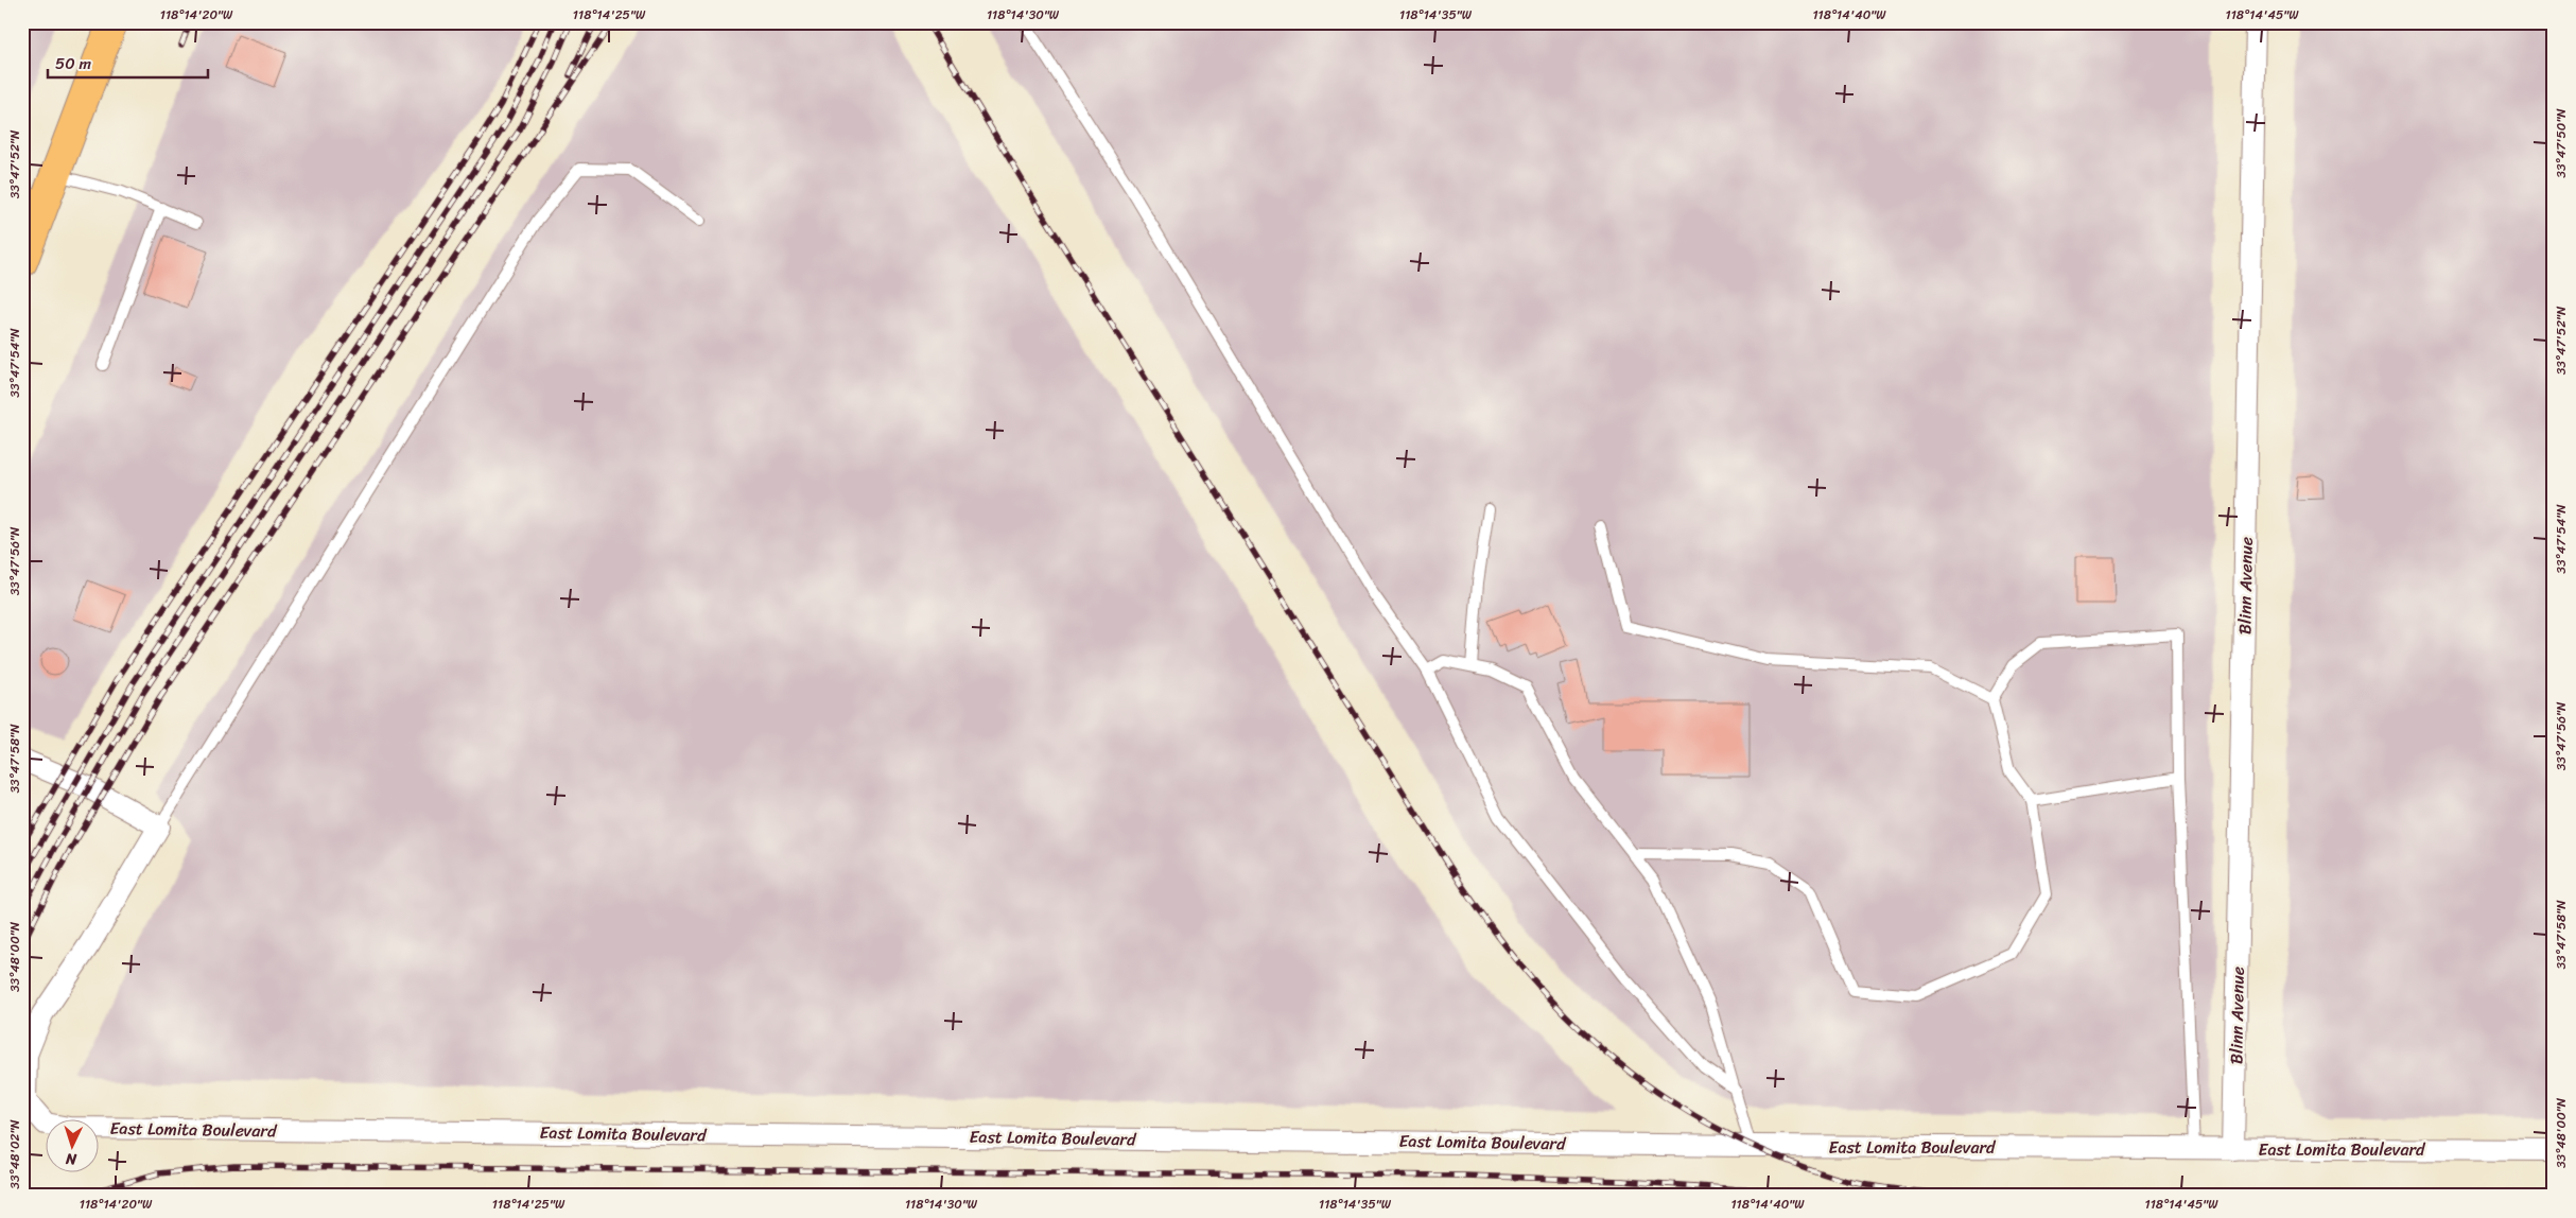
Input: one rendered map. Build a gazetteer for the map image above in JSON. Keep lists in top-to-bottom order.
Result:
{
  "streets": {
    "street": ["Blinn Avenue", "East Lomita Boulevard"]
  },
  "crossings": [
    ["Blinn Avenue", "East Lomita Boulevard"]
  ],
  "scale_bar": "50 m",
  "north": "bottom",
  "coordinates": [
    "118°14'20\"W",
    "118°14'25\"W",
    "118°14'30\"W",
    "118°14'35\"W",
    "118°14'40\"W",
    "118°14'45\"W",
    "33°47'50\"N",
    "33°47'52\"N",
    "33°47'54\"N",
    "33°47'56\"N",
    "33°47'58\"N",
    "33°48'00\"N",
    "33°48'02\"N"
  ]
}
